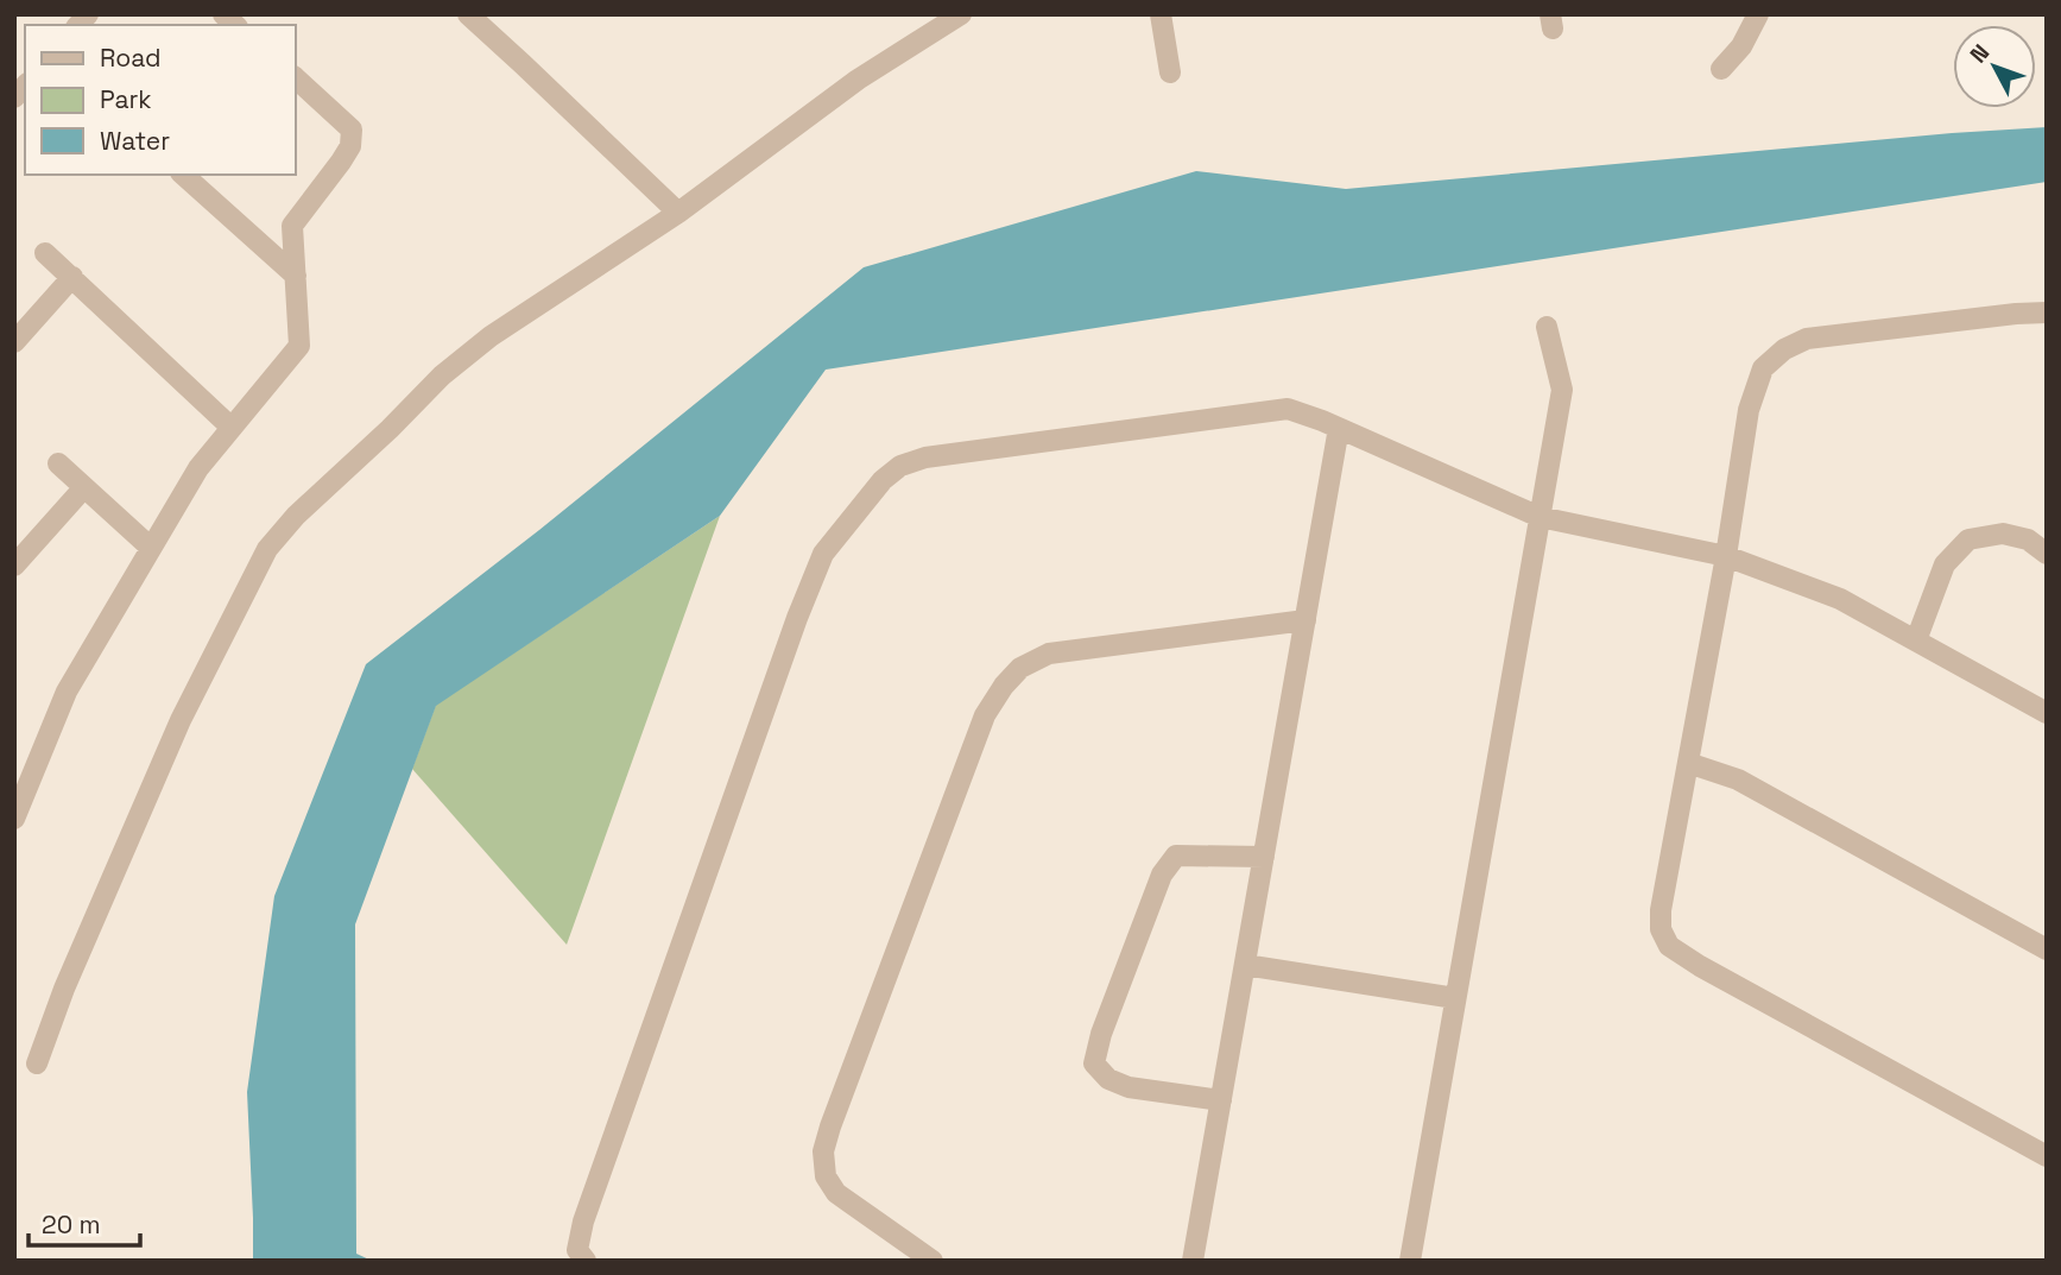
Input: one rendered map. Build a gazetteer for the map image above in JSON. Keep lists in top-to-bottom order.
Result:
{
  "legend": ["Road", "Park", "Water"],
  "scale_bar": "20 m",
  "north": "top left"
}
